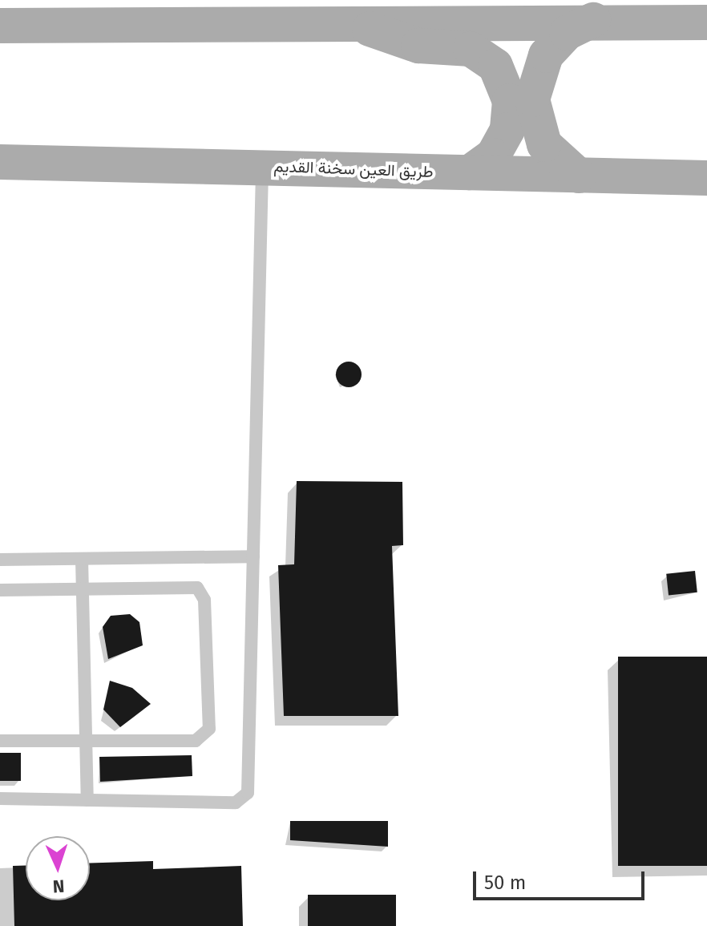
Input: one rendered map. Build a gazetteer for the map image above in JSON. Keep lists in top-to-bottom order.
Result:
{
  "streets": {
    "main road": ["طريق العين سخنة القديم"]
  },
  "scale_bar": "50 m",
  "north": "bottom"
}
